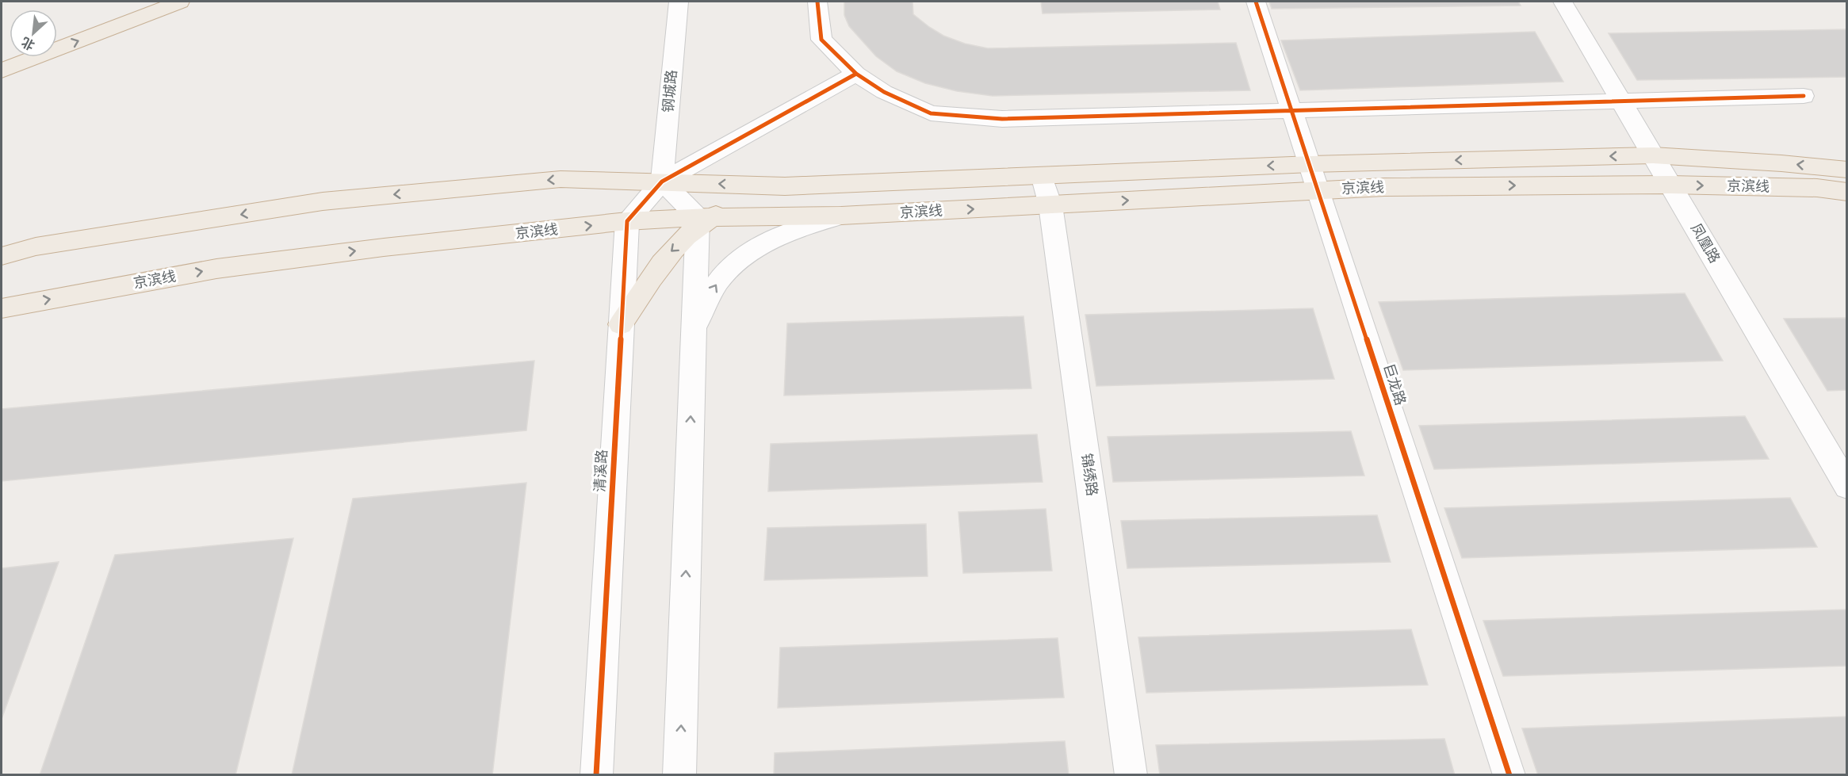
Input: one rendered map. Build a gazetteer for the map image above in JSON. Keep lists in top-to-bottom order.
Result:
{
  "streets": {
    "highway": ["京滨线"],
    "street": [
      "钢城路",
      "凤凰路",
      "巨龙路",
      "清溪路",
      "锦绣路"
    ]
  },
  "crossings": [
    ["钢城路", "京滨线"],
    ["京滨线", "凤凰路"],
    ["京滨线", "巨龙路"],
    ["京滨线", "清溪路"],
    ["京滨线", "锦绣路"]
  ],
  "north": "bottom left"
}
